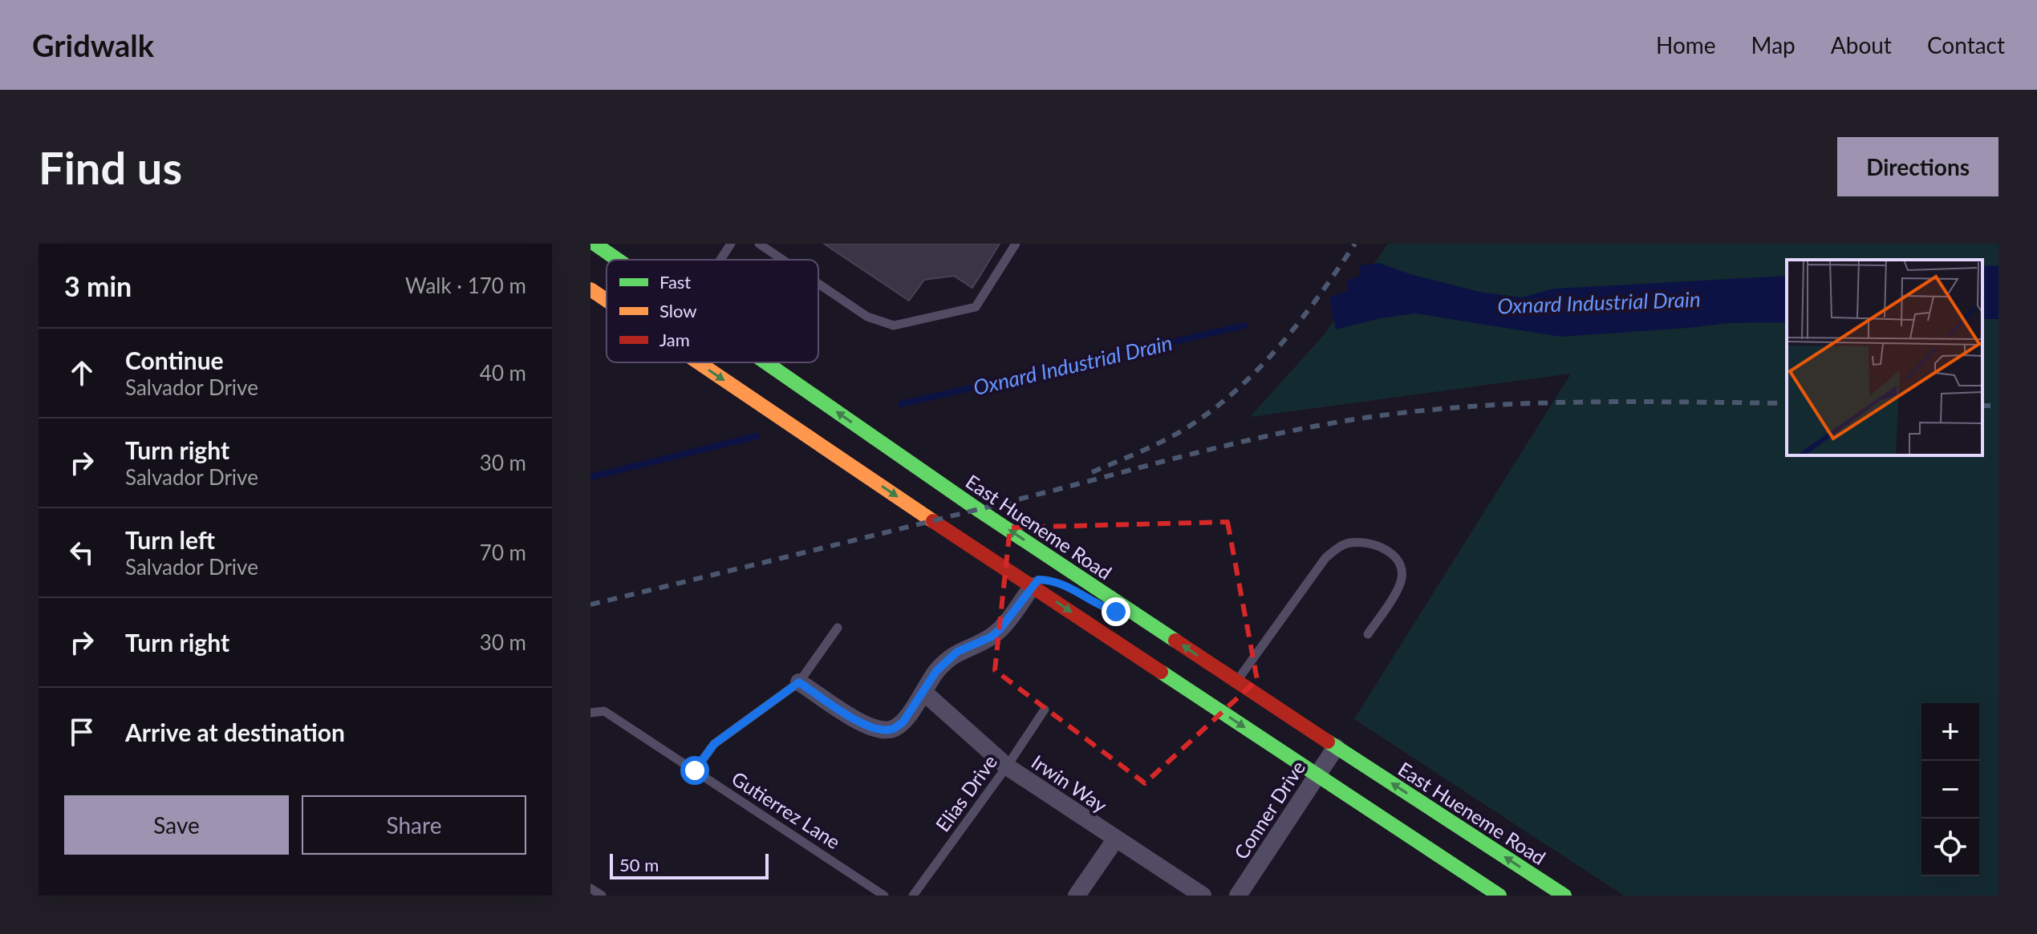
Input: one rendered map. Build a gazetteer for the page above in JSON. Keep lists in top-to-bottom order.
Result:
{
  "streets": {
    "main road": ["East Hueneme Road"],
    "street": ["Irwin Way", "Conner Drive"],
    "lane": ["Elias Drive", "Gutierrez Lane"]
  },
  "crossings": [
    ["East Hueneme Road", "Conner Drive"],
    ["Irwin Way", "Elias Drive"]
  ],
  "water": ["Oxnard Industrial Drain"],
  "legend": ["Fast", "Slow", "Jam"],
  "scale_bar": "50 m",
  "page": {
    "header": "Gridwalk",
    "nav": [
      "Home",
      "Map",
      "About",
      "Contact"
    ],
    "buttons": [
      "Directions",
      ["Save", "Share"]
    ],
    "title": "Find us",
    "heading": ["3 min", "Walk · 170 m"],
    "list": [
      ["Continue", "Salvador Drive", "40 m"],
      ["Turn right", "Salvador Drive", "30 m"],
      ["Turn left", "Salvador Drive", "70 m"],
      ["Turn right", "30 m"],
      "Arrive at destination"
    ],
    "map_buttons": ["+", "−"],
    "scale": "50 m"
  }
}
